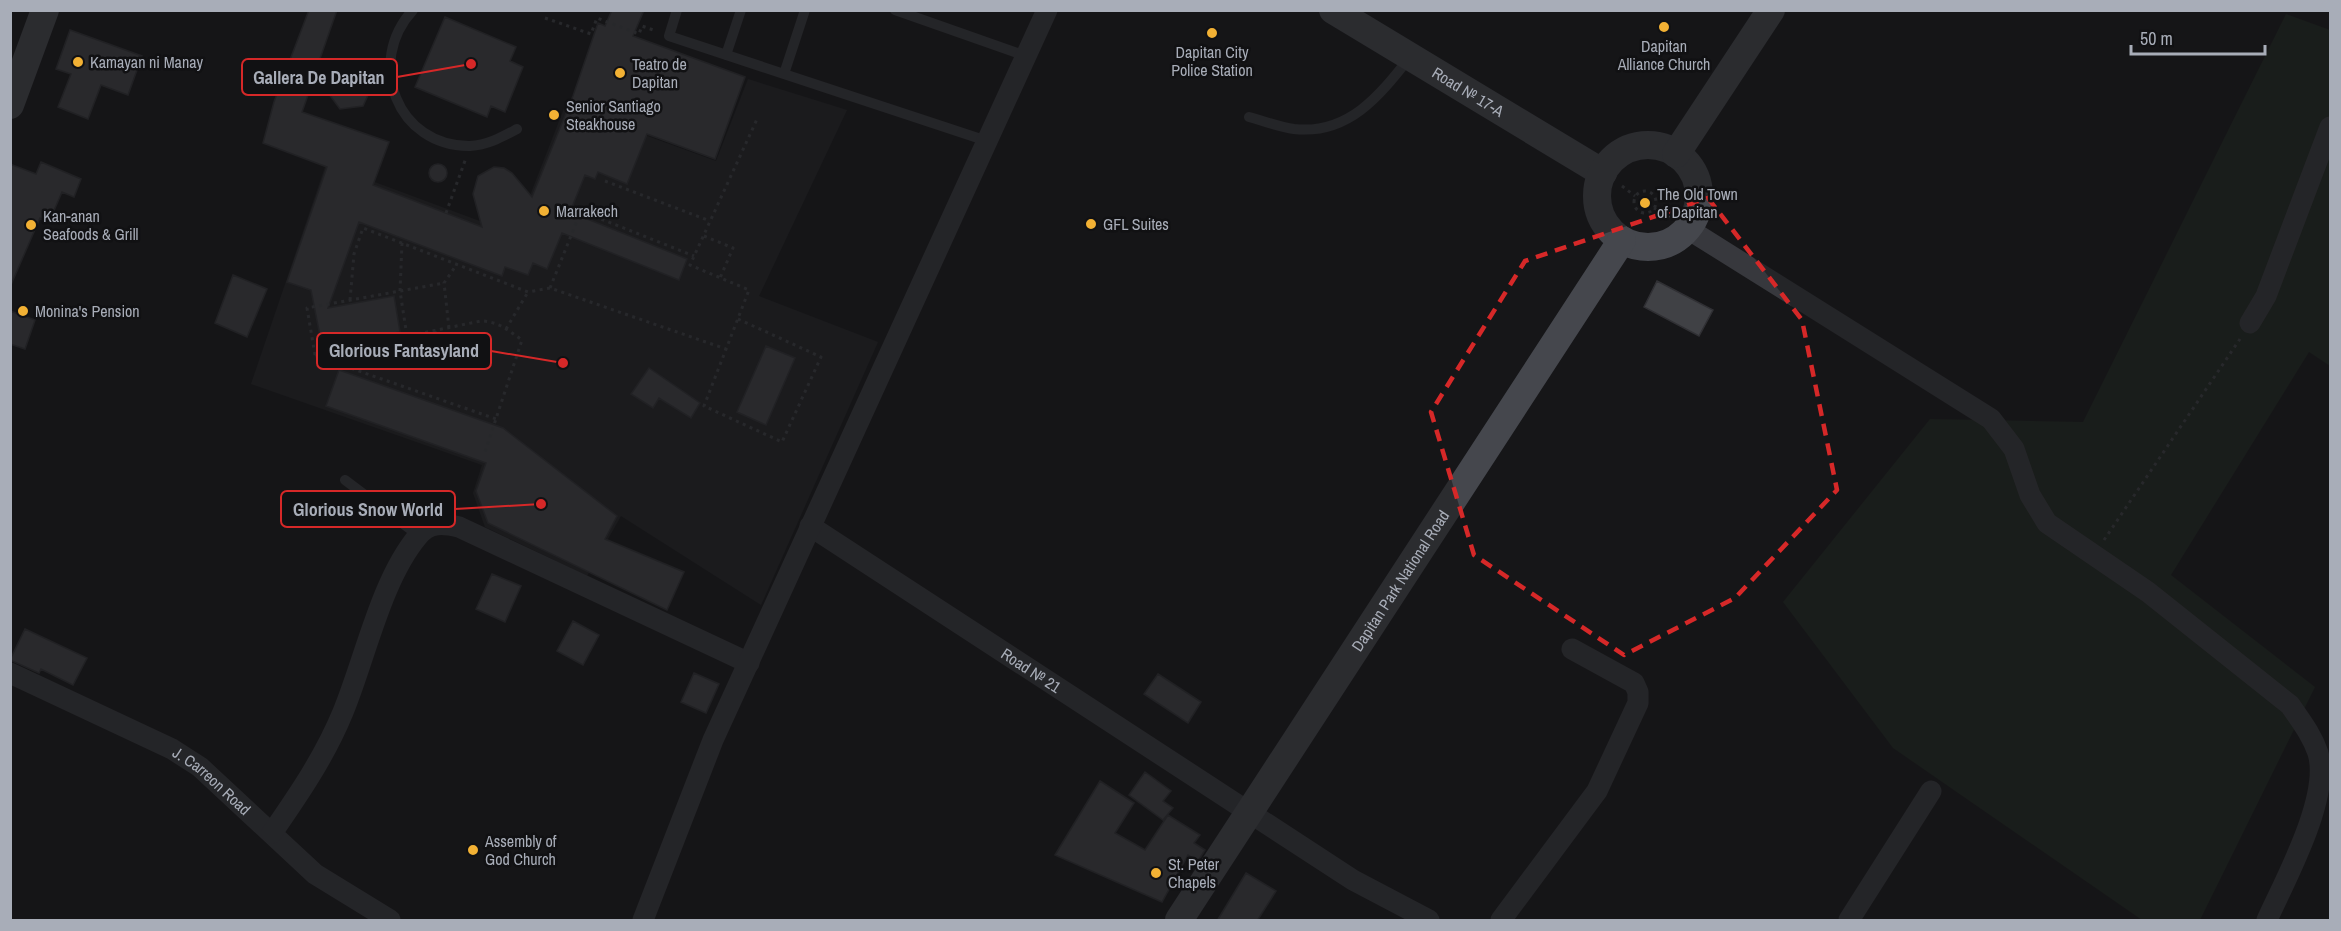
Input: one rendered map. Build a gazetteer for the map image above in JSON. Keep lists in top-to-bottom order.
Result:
{
  "streets": {
    "main road": ["Road № 17-A", "Dapitan Park National Road"],
    "street": ["Road № 21", "J. Carreon Road"]
  },
  "crossings": [
    ["Dapitan Park National Road", "Road № 21"]
  ],
  "places": [
    "Dapitan Alliance Church",
    "Dapitan City Police Station",
    "Kamayan ni Manay",
    "Gallera De Dapitan",
    "Teatro de Dapitan",
    "Senior Santiago Steakhouse",
    "The Old Town of Dapitan",
    "Marrakech",
    "GFL Suites",
    "Kan-anan Seafoods & Grill",
    "Monina's Pension",
    "Glorious Fantasyland",
    "Glorious Snow World",
    "Assembly of God Church",
    "St. Peter Chapels"
  ],
  "scale_bar": "50 m"
}
